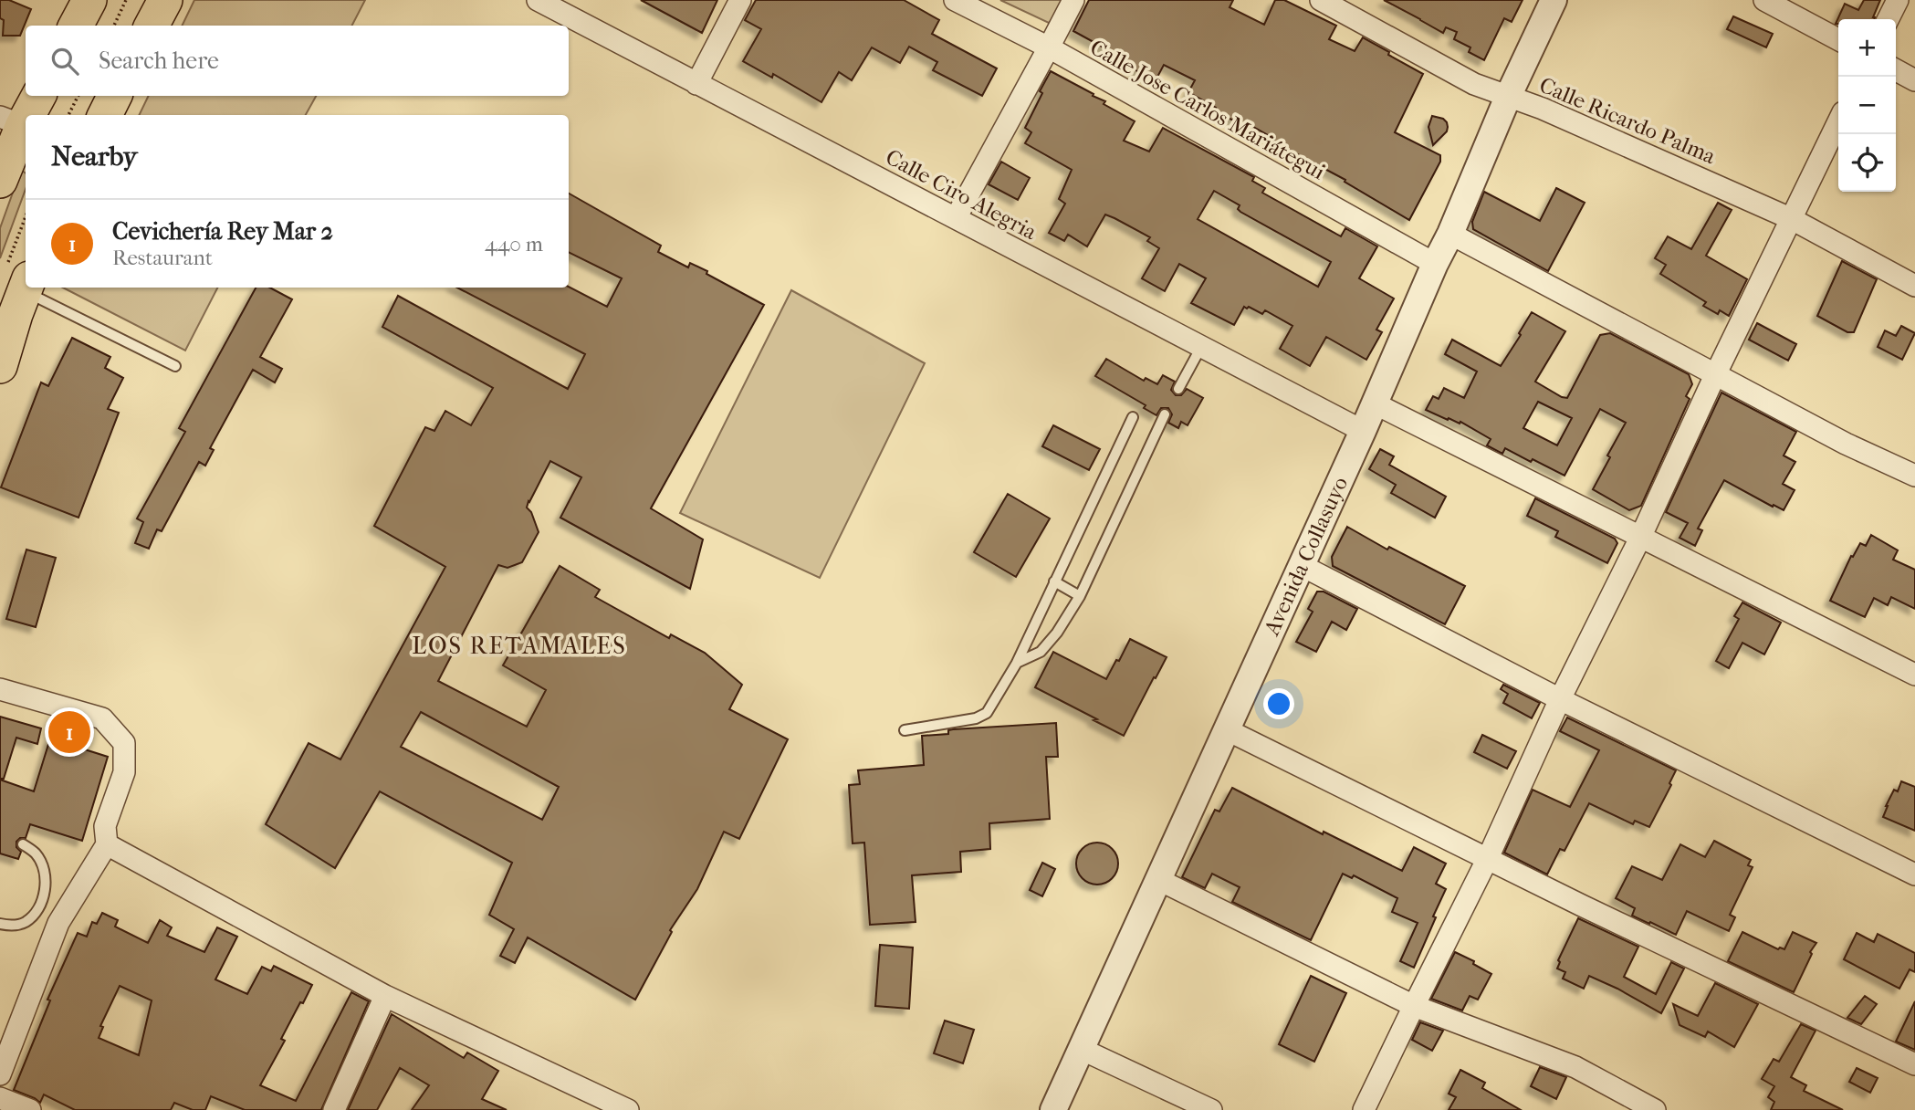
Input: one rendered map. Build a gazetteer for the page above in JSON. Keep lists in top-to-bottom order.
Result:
{
  "streets": {
    "street": [
      "Calle Jose Carlos Mariátegui",
      "Calle Ricardo Palma",
      "Calle Ciro Alegria",
      "Avenida Collasuyo"
    ]
  },
  "crossings": [
    ["Calle Jose Carlos Mariátegui", "Avenida Collasuyo"],
    ["Calle Ricardo Palma", "Avenida Collasuyo"],
    ["Calle Ciro Alegria", "Avenida Collasuyo"]
  ],
  "districts": ["LOS RETAMALES"],
  "page": {
    "map_buttons": ["+", "−"],
    "search": "Search here",
    "heading": "Nearby",
    "list": [
      {
        "mark": "1",
        "name": "Cevichería Rey Mar 2",
        "note": "Restaurant",
        "value": "440 m"
      }
    ],
    "pins": "1"
  }
}
